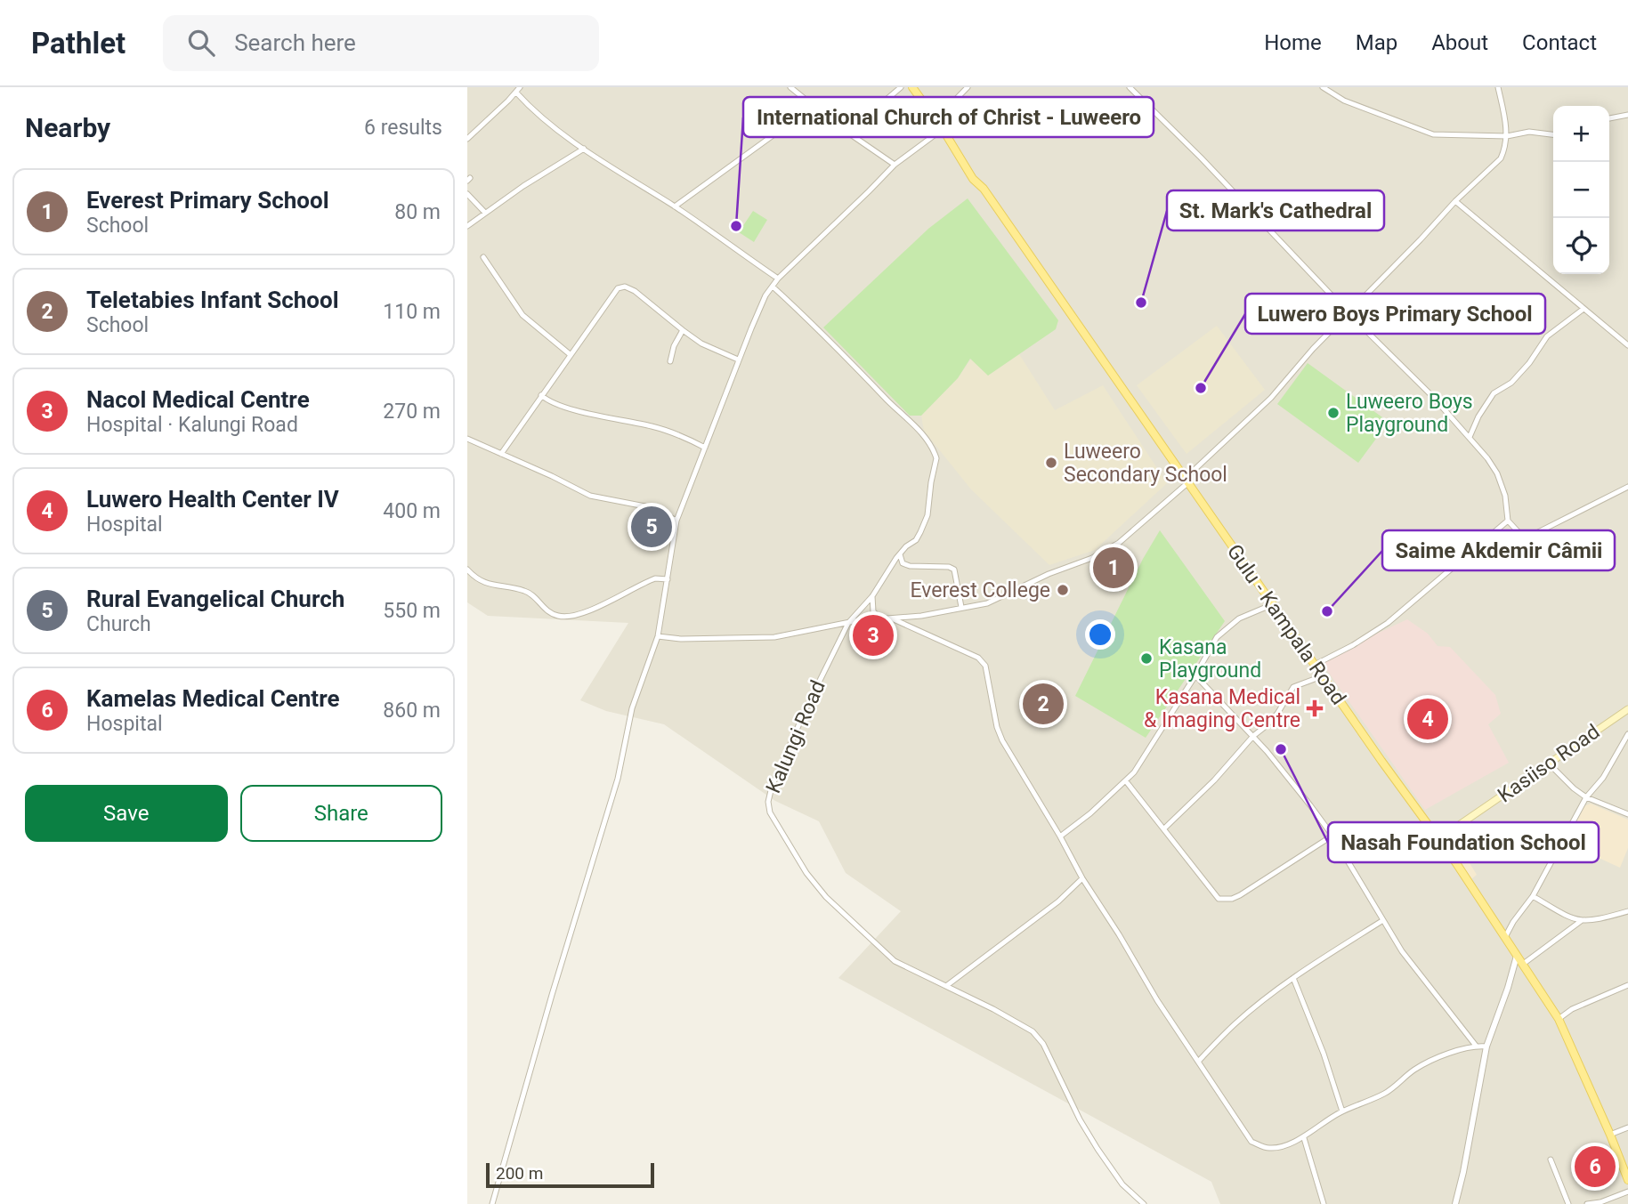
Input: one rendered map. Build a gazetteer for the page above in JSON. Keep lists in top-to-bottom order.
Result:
{
  "streets": {
    "main road": ["Gulu - Kampala Road", "Kasiiso Road"],
    "street": ["Kalungi Road"]
  },
  "crossings": [
    ["Gulu - Kampala Road", "Kasiiso Road"]
  ],
  "places": {
    "other": [
      "International Church of Christ - Luweero",
      "St. Mark's Cathedral",
      "Luwero Boys Primary School",
      "Luweero Boys Playground",
      "Luweero Secondary School",
      "Everest College",
      "Saime Akdemir Câmii",
      "Kasana Playground",
      "Nasah Foundation School"
    ],
    "health": ["Kasana Medical & Imaging Centre"]
  },
  "scale_bar": "200 m",
  "page": {
    "header": "Pathlet",
    "search": "Search here",
    "nav": [
      "Home",
      "Map",
      "About",
      "Contact"
    ],
    "heading": ["Nearby", "6 results"],
    "map_buttons": ["+", "−"],
    "list": [
      {
        "mark": "1",
        "name": "Everest Primary School",
        "note": "School",
        "value": "80 m"
      },
      {
        "mark": "2",
        "name": "Teletabies Infant School",
        "note": "School",
        "value": "110 m"
      },
      {
        "mark": "3",
        "name": "Nacol Medical Centre",
        "note": "Hospital · Kalungi Road",
        "value": "270 m"
      },
      {
        "mark": "4",
        "name": "Luwero Health Center IV",
        "note": "Hospital",
        "value": "400 m"
      },
      {
        "mark": "5",
        "name": "Rural Evangelical Church",
        "note": "Church",
        "value": "550 m"
      },
      {
        "mark": "6",
        "name": "Kamelas Medical Centre",
        "note": "Hospital",
        "value": "860 m"
      }
    ],
    "pins": [
      "5",
      "1",
      "3",
      "2",
      "4",
      "6"
    ],
    "buttons": ["Save", "Share"],
    "scale": "200 m"
  }
}
